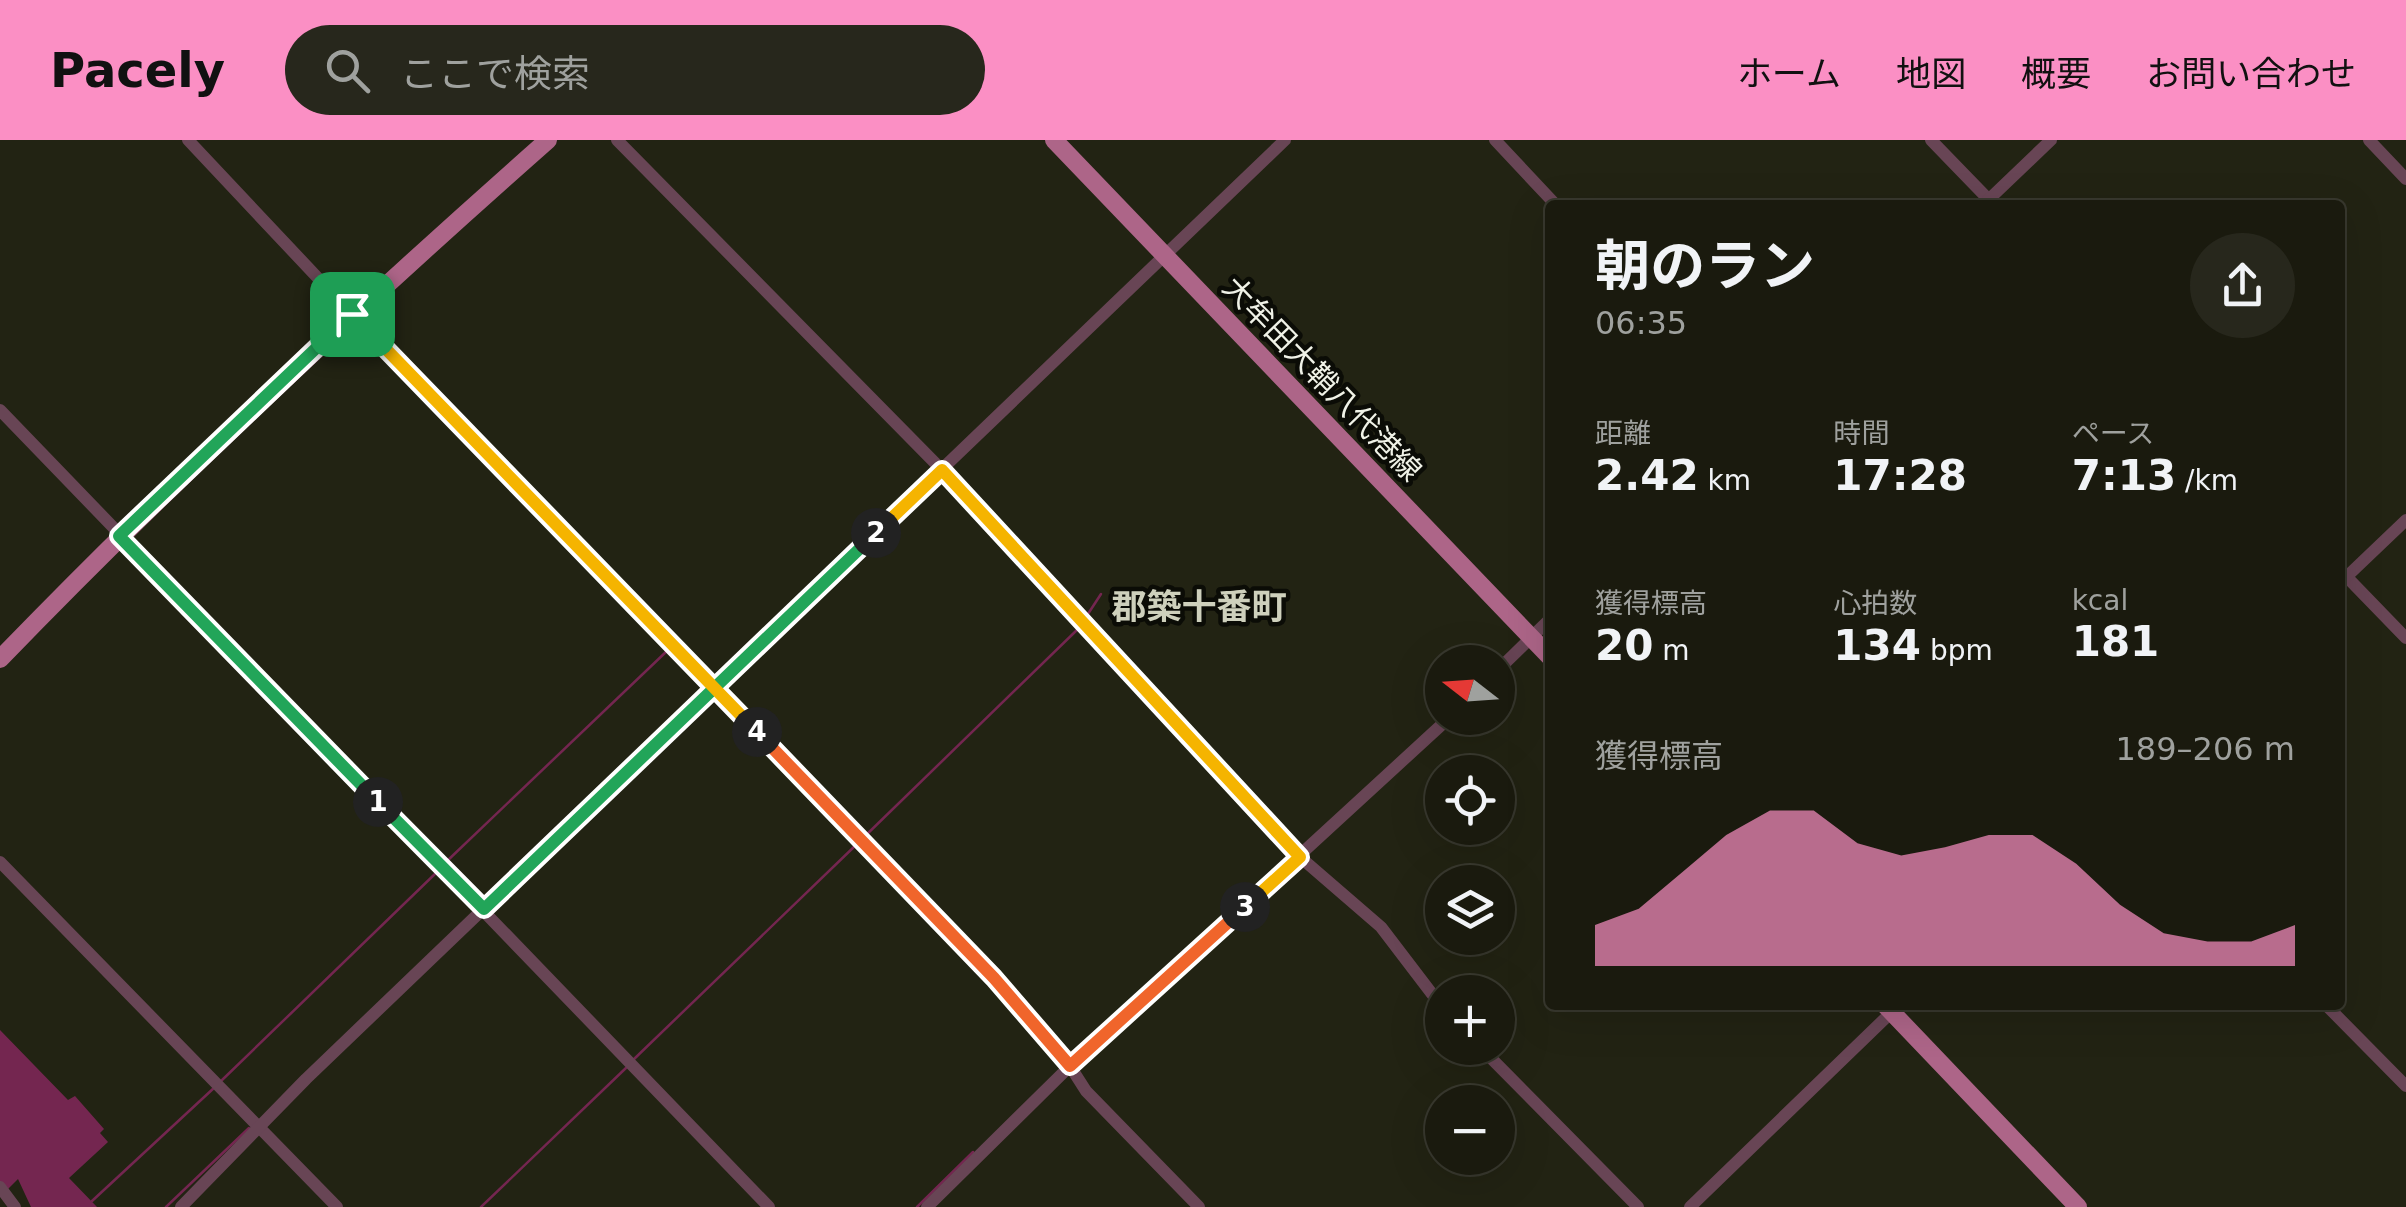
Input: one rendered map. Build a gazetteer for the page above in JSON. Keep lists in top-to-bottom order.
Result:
{
  "streets": {
    "main road": ["大牟田大鞘八代港線"]
  },
  "districts": ["郡築十番町"],
  "north": "left",
  "page": {
    "header": "Pacely",
    "search": "ここで検索",
    "nav": [
      "ホーム",
      "地図",
      "概要",
      "お問い合わせ"
    ],
    "heading": ["朝のラン", "06:35"],
    "stats": [
      ["距離", "2.42 km"],
      ["時間", "17:28"],
      ["ペース", "7:13 /km"],
      ["獲得標高", "20 m"],
      ["心拍数", "134 bpm"],
      ["kcal", "181"]
    ],
    "pins": [
      "2",
      "4",
      "1",
      "3"
    ],
    "map_buttons": ["+", "−"],
    "chart": ["獲得標高", "189–206 m"]
  }
}
